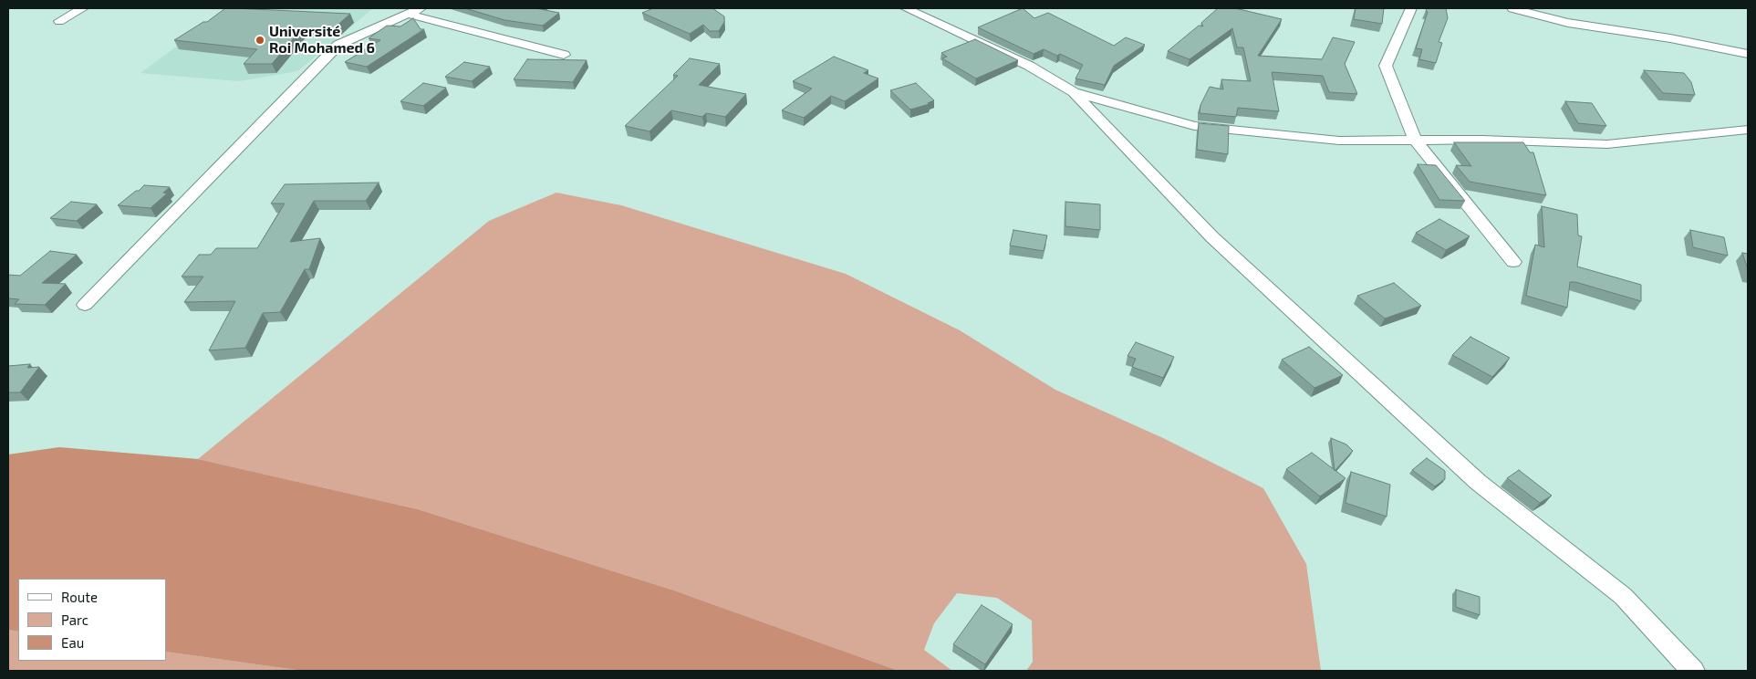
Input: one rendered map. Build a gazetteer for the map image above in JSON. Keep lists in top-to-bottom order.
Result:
{
  "places": ["Université Roi Mohamed 6"],
  "legend": ["Route", "Parc", "Eau"]
}
